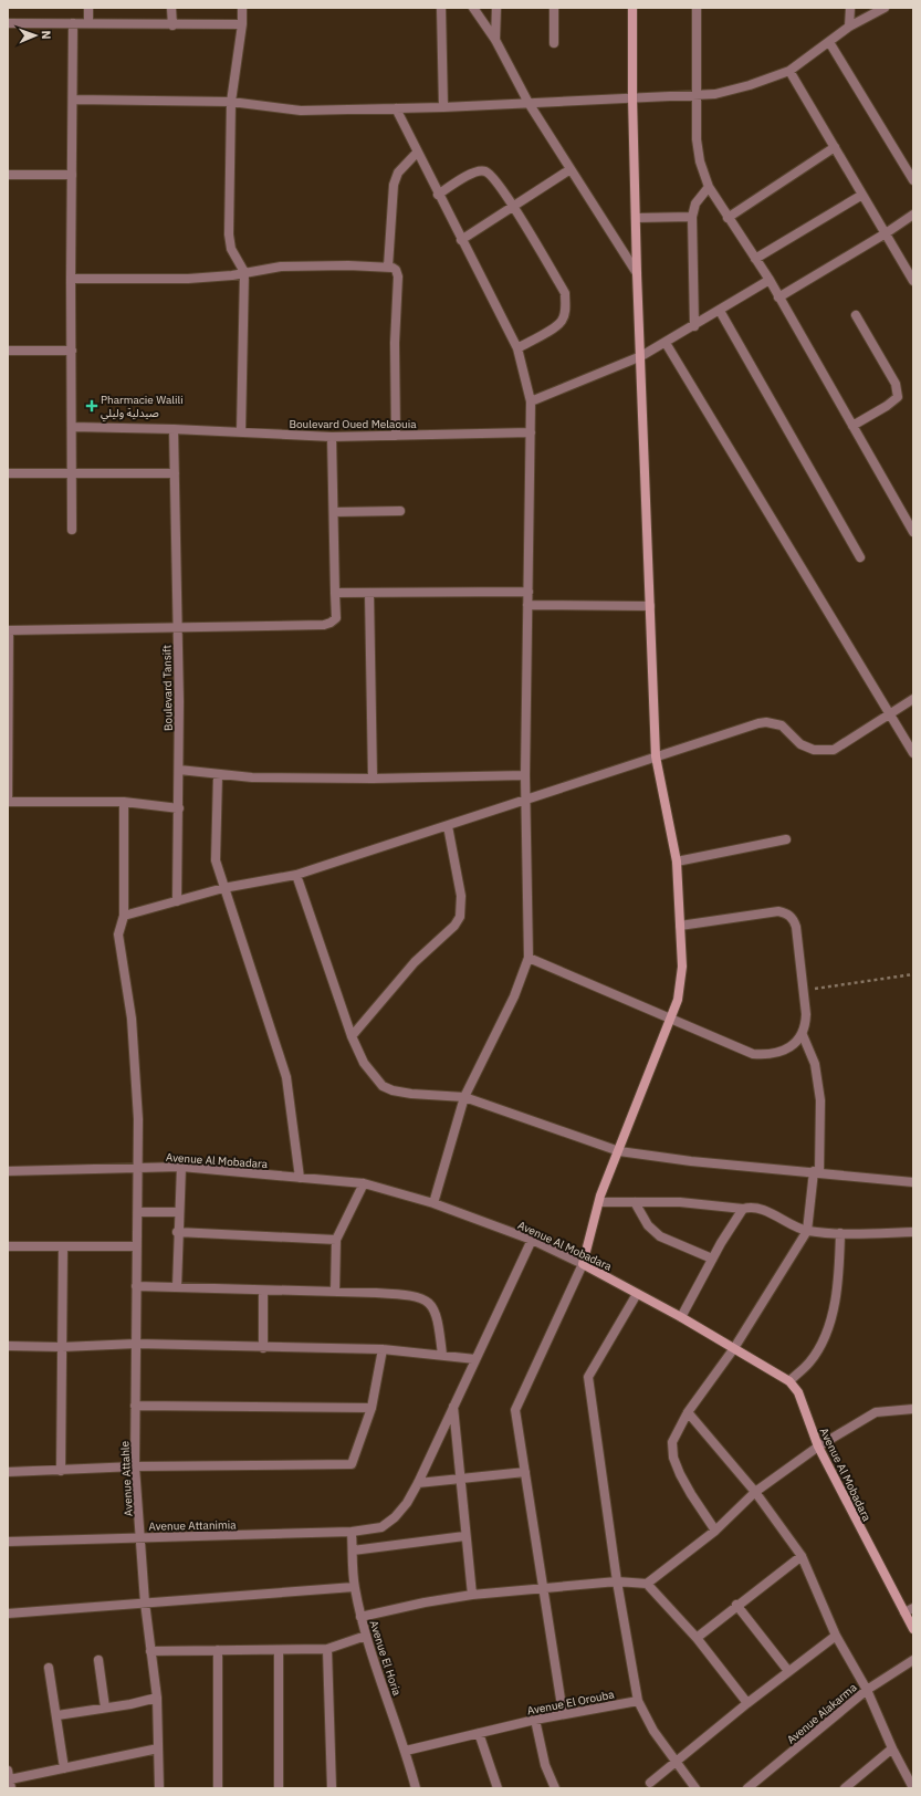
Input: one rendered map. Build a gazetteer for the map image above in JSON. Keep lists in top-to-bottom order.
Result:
{
  "streets": {
    "street": [
      "Boulevard Oued Melaouia",
      "Boulevard Tansift",
      "Avenue Al Mobadara",
      "Avenue Attahle",
      "Avenue Attanimia",
      "Avenue El Horia",
      "Avenue El Orouba",
      "Avenue Alakarma"
    ]
  },
  "crossings": [
    ["Boulevard Oued Melaouia", "Boulevard Tansift"],
    ["Avenue Al Mobadara", "Avenue Attahle"],
    ["Avenue Al Mobadara", "Avenue Attanimia"],
    ["Avenue Attahle", "Avenue Attanimia"],
    ["Avenue Attanimia", "Avenue El Horia"],
    ["Avenue El Horia", "Avenue El Orouba"]
  ],
  "places": {
    "health": ["Pharmacie Walili صيدلية وليلي"]
  },
  "north": "right"
}
